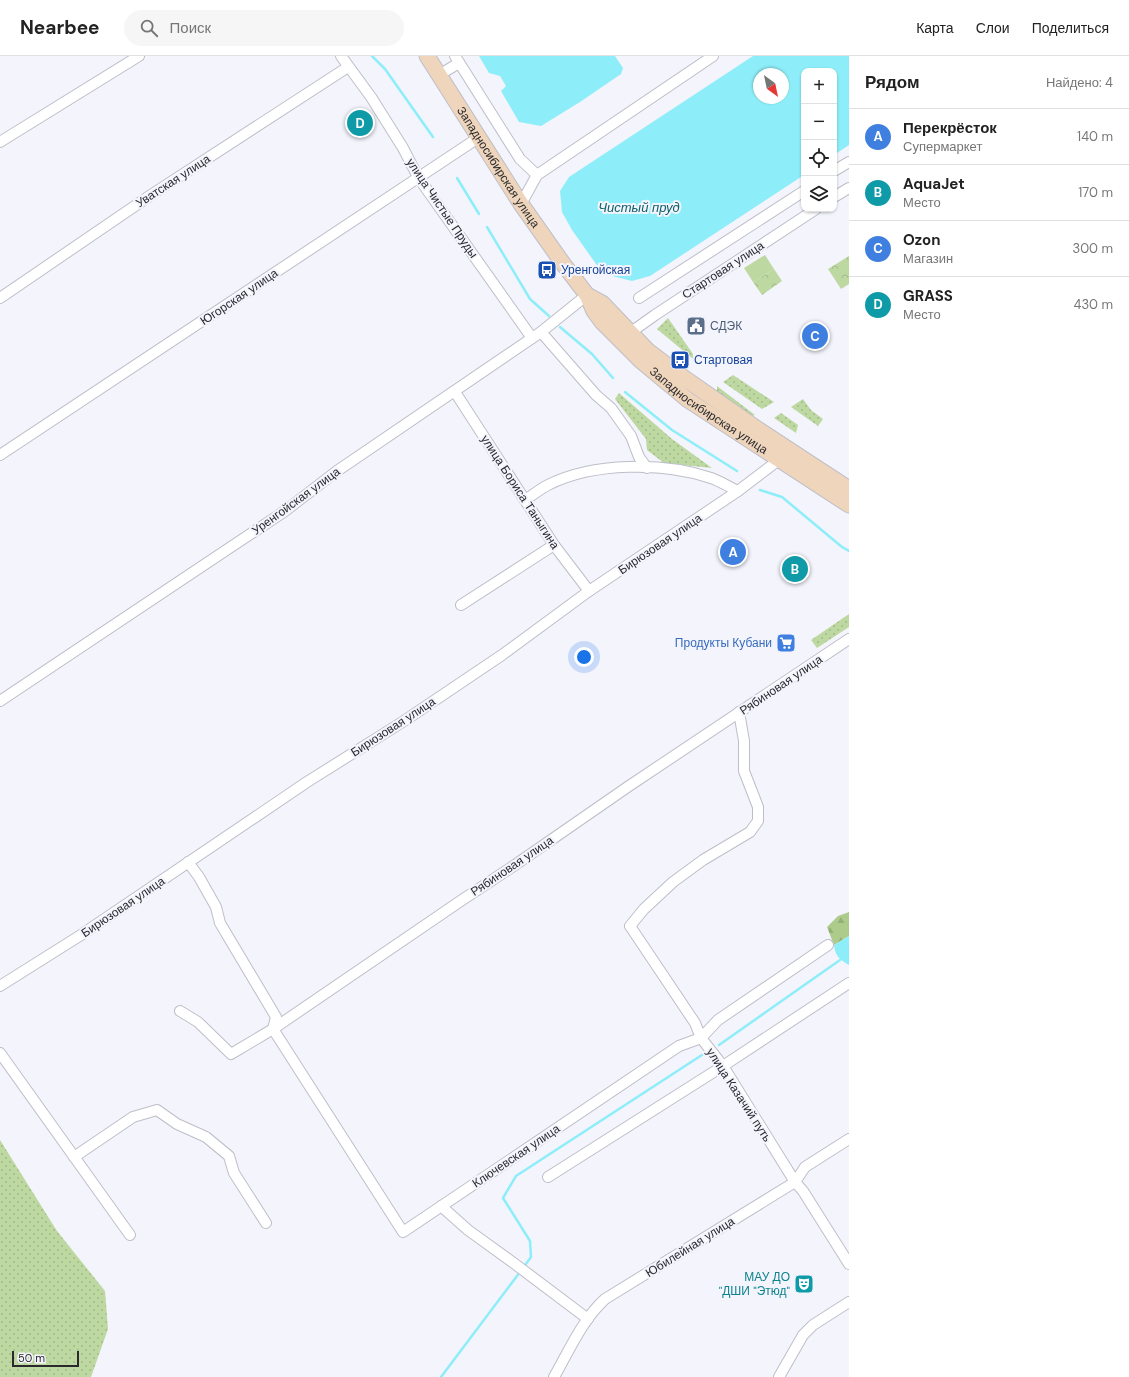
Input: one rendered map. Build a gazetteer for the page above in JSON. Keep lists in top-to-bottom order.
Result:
{
  "streets": {
    "main road": ["Западносибирская улица"],
    "street": [
      "Уватская улица",
      "улица Чистые Пруды",
      "Стартовая улица",
      "Югорская улица",
      "улица Бориса Таныгина",
      "Уренгойская улица",
      "Бирюзовая улица",
      "Рябиновая улица",
      "улица Казачий путь",
      "Ключевская улица",
      "Юбилейная улица"
    ]
  },
  "crossings": [
    ["Западносибирская улица", "Стартовая улица"],
    ["Западносибирская улица", "Югорская улица"],
    ["Западносибирская улица", "Уренгойская улица"],
    ["Западносибирская улица", "Бирюзовая улица"],
    ["Уватская улица", "улица Чистые Пруды"],
    ["улица Чистые Пруды", "Югорская улица"],
    ["улица Чистые Пруды", "Уренгойская улица"],
    ["улица Бориса Таныгина", "Уренгойская улица"],
    ["улица Бориса Таныгина", "Бирюзовая улица"],
    ["Рябиновая улица", "улица Казачий путь"],
    ["Рябиновая улица", "Ключевская улица"],
    ["улица Казачий путь", "Ключевская улица"],
    ["улица Казачий путь", "Юбилейная улица"]
  ],
  "water": ["Чистый пруд"],
  "places": {
    "bus stop": ["Уренгойская", "Стартовая"],
    "public building": ["СДЭК"],
    "supermarket": ["Продукты Кубани"],
    "theatre": ["МАУ ДО \"ДШИ \"Этюд\""]
  },
  "scale_bar": "50 m",
  "north": "bottom right",
  "page": {
    "header": "Nearbee",
    "search": "Поиск",
    "nav": ["Карта", "Слои", "Поделиться"],
    "heading": ["Рядом", "Найдено: 4"],
    "map_buttons": ["+", "−"],
    "pins": [
      "D",
      "C",
      "A",
      "B"
    ],
    "list": [
      {
        "mark": "A",
        "name": "Перекрёсток",
        "note": "Супермаркет",
        "value": "140 m"
      },
      {
        "mark": "B",
        "name": "AquaJet",
        "note": "Место",
        "value": "170 m"
      },
      {
        "mark": "C",
        "name": "Ozon",
        "note": "Магазин",
        "value": "300 m"
      },
      {
        "mark": "D",
        "name": "GRASS",
        "note": "Место",
        "value": "430 m"
      }
    ],
    "scale": "50 m"
  }
}
